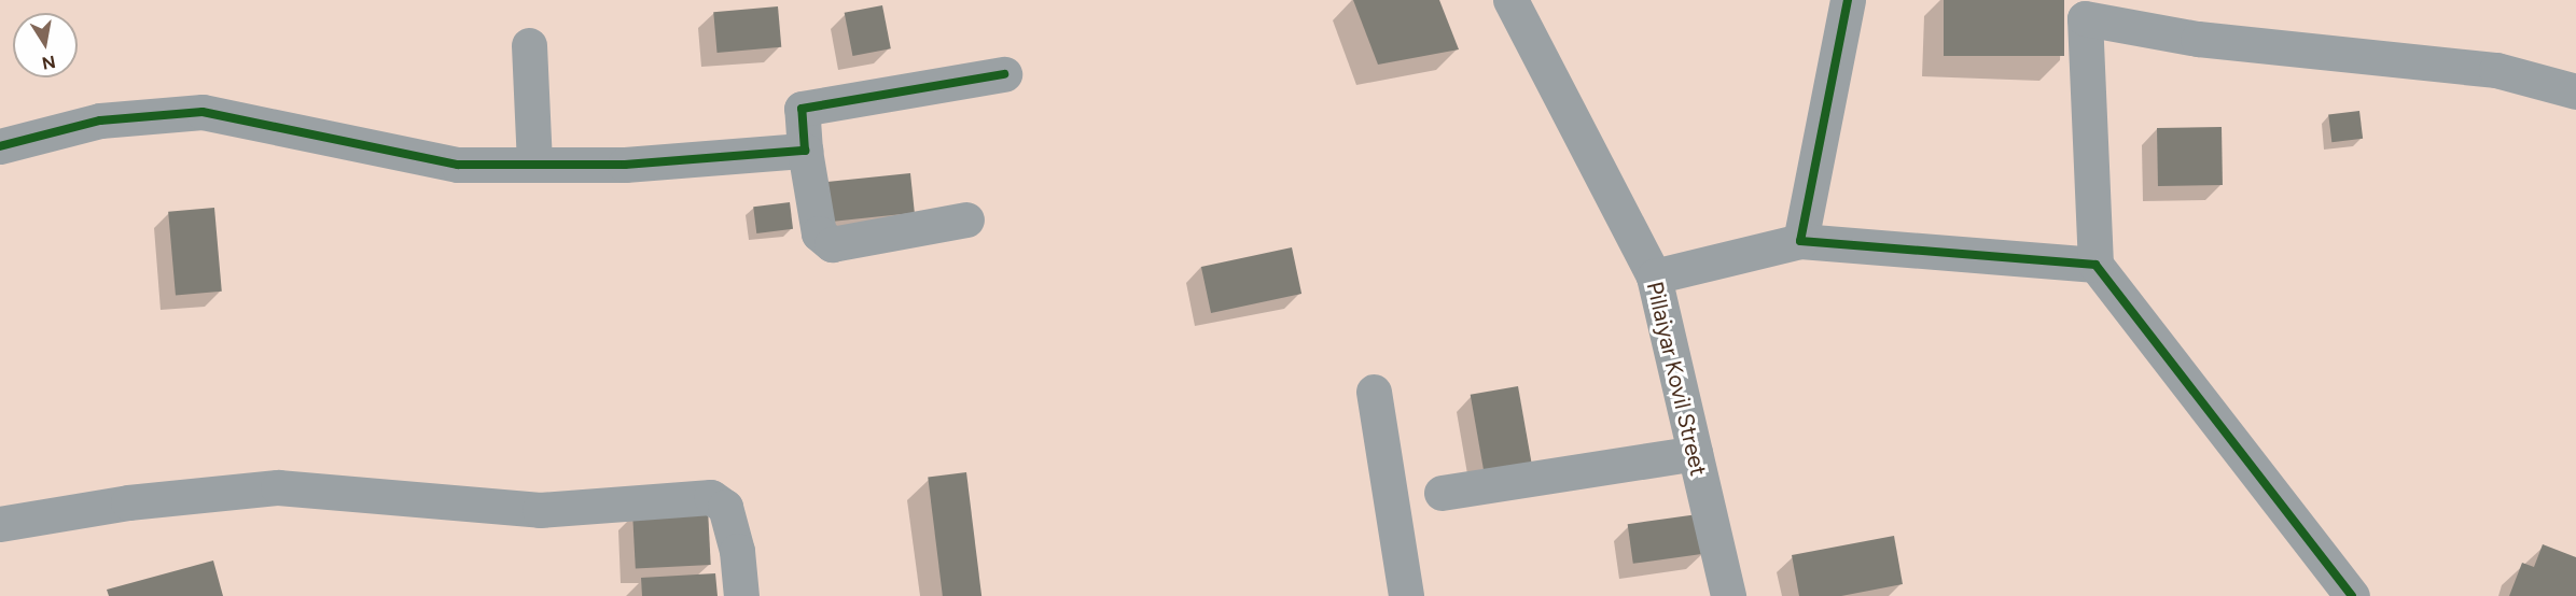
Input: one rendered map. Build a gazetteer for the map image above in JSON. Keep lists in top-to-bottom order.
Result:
{
  "streets": {
    "street": ["Pillaiyar Kovil Street"]
  },
  "north": "bottom"
}
